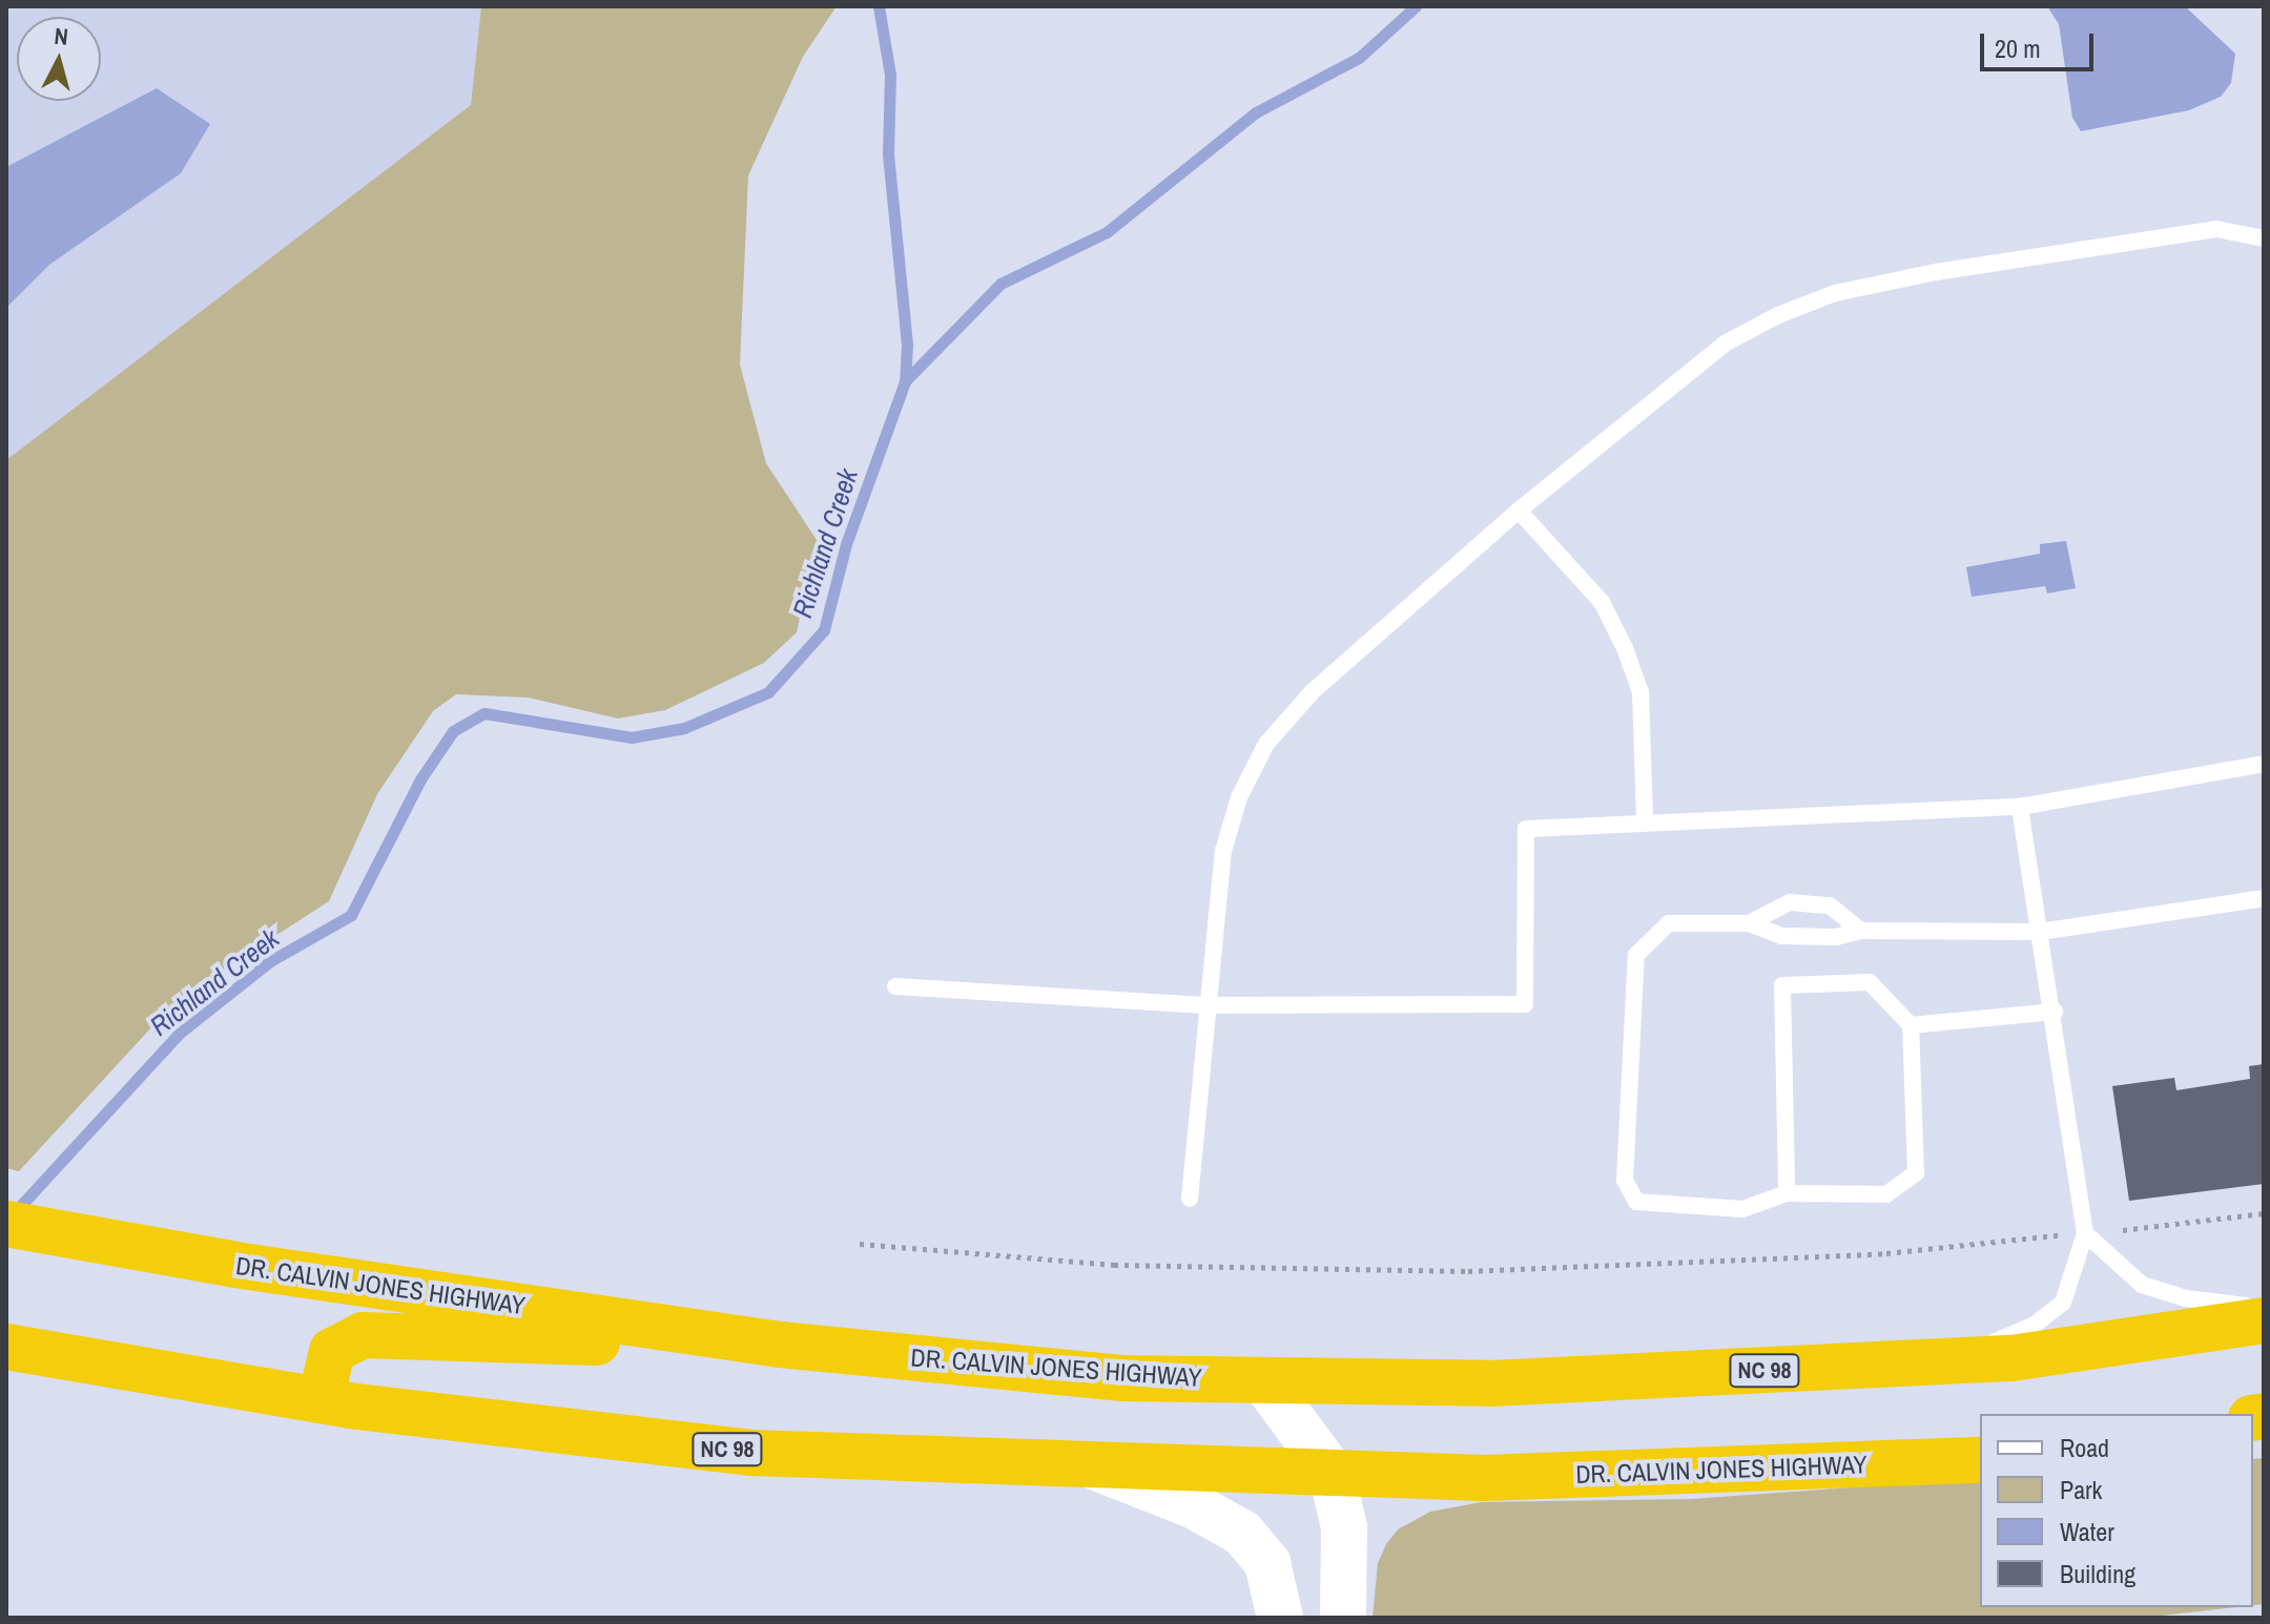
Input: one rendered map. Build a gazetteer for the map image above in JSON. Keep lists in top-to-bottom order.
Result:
{
  "streets": {
    "highway": ["DR. CALVIN JONES HIGHWAY", "NC 98"]
  },
  "water": ["Richland Creek"],
  "legend": [
    "Road",
    "Park",
    "Water",
    "Building"
  ],
  "scale_bar": "20 m",
  "north": "top"
}
